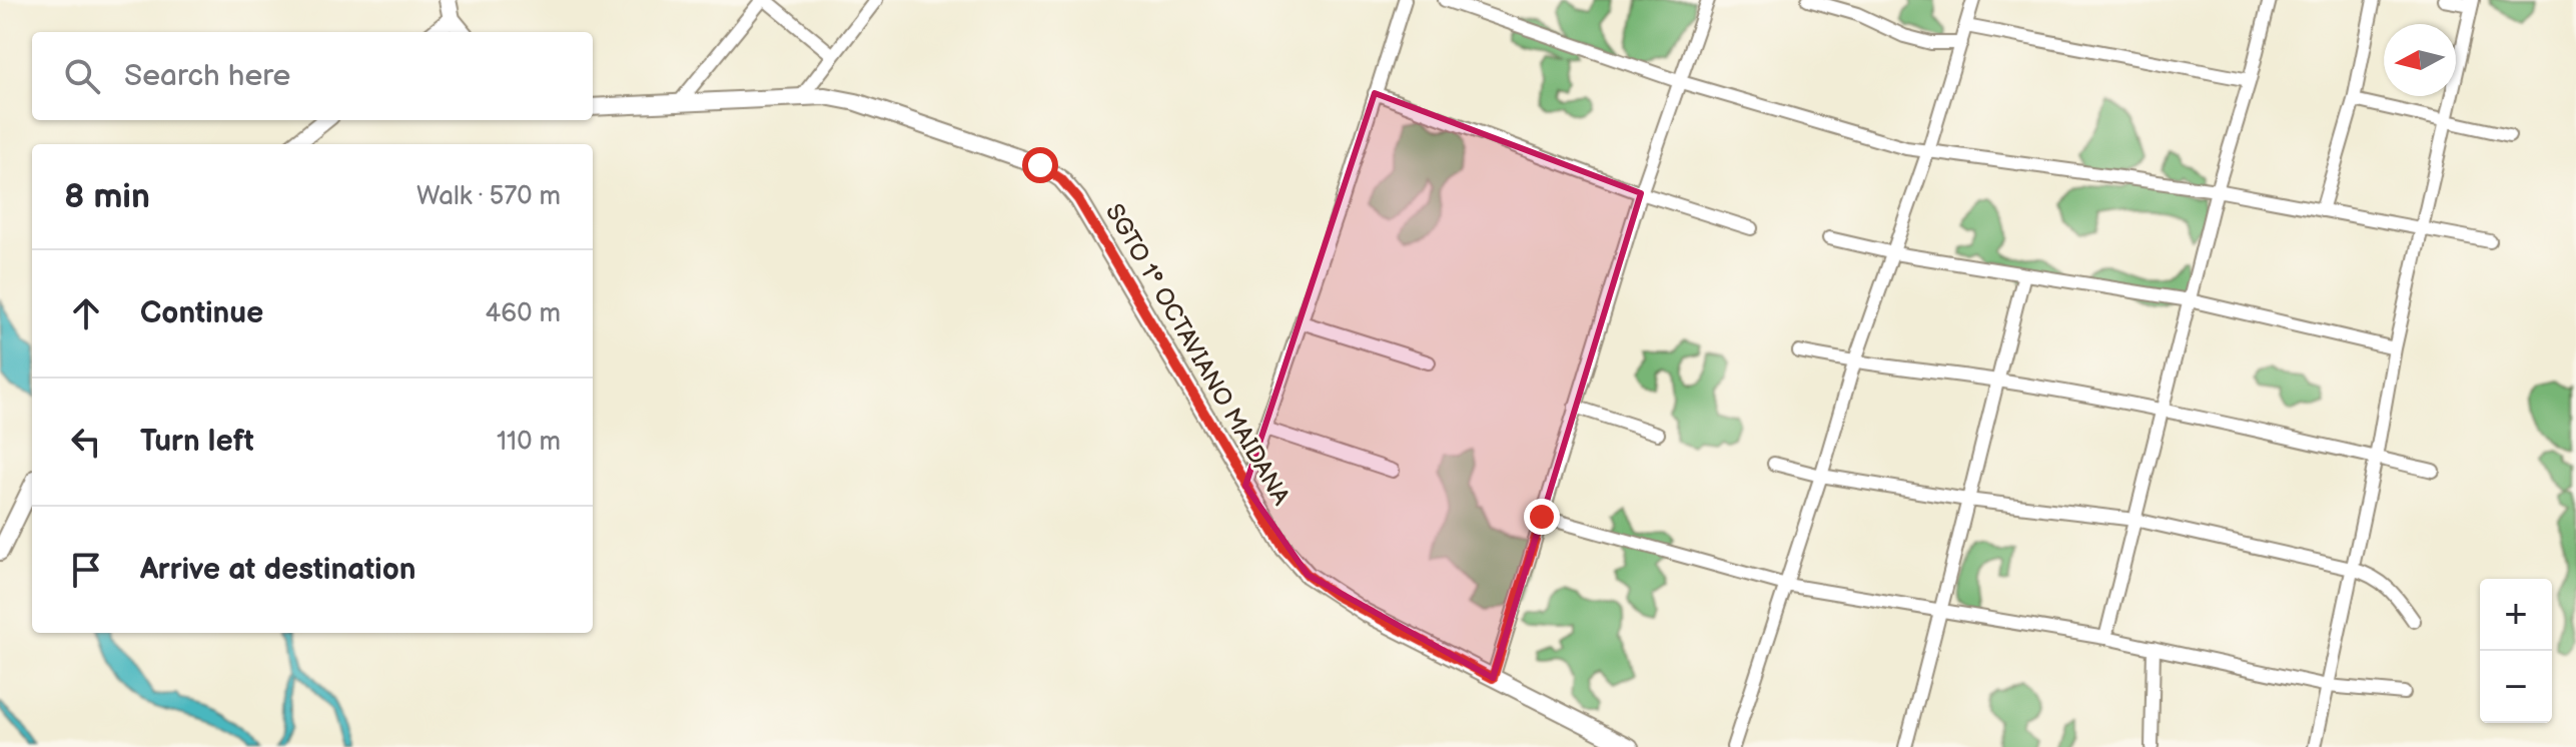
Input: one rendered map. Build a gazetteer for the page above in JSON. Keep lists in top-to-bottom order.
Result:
{
  "streets": {
    "main road": ["SGTO 1° OCTAVIANO MAIDANA"]
  },
  "north": "left",
  "page": {
    "search": "Search here",
    "heading": ["8 min", "Walk · 570 m"],
    "list": [
      ["Continue", "460 m"],
      ["Turn left", "110 m"],
      "Arrive at destination"
    ],
    "map_buttons": ["+", "−"]
  }
}
